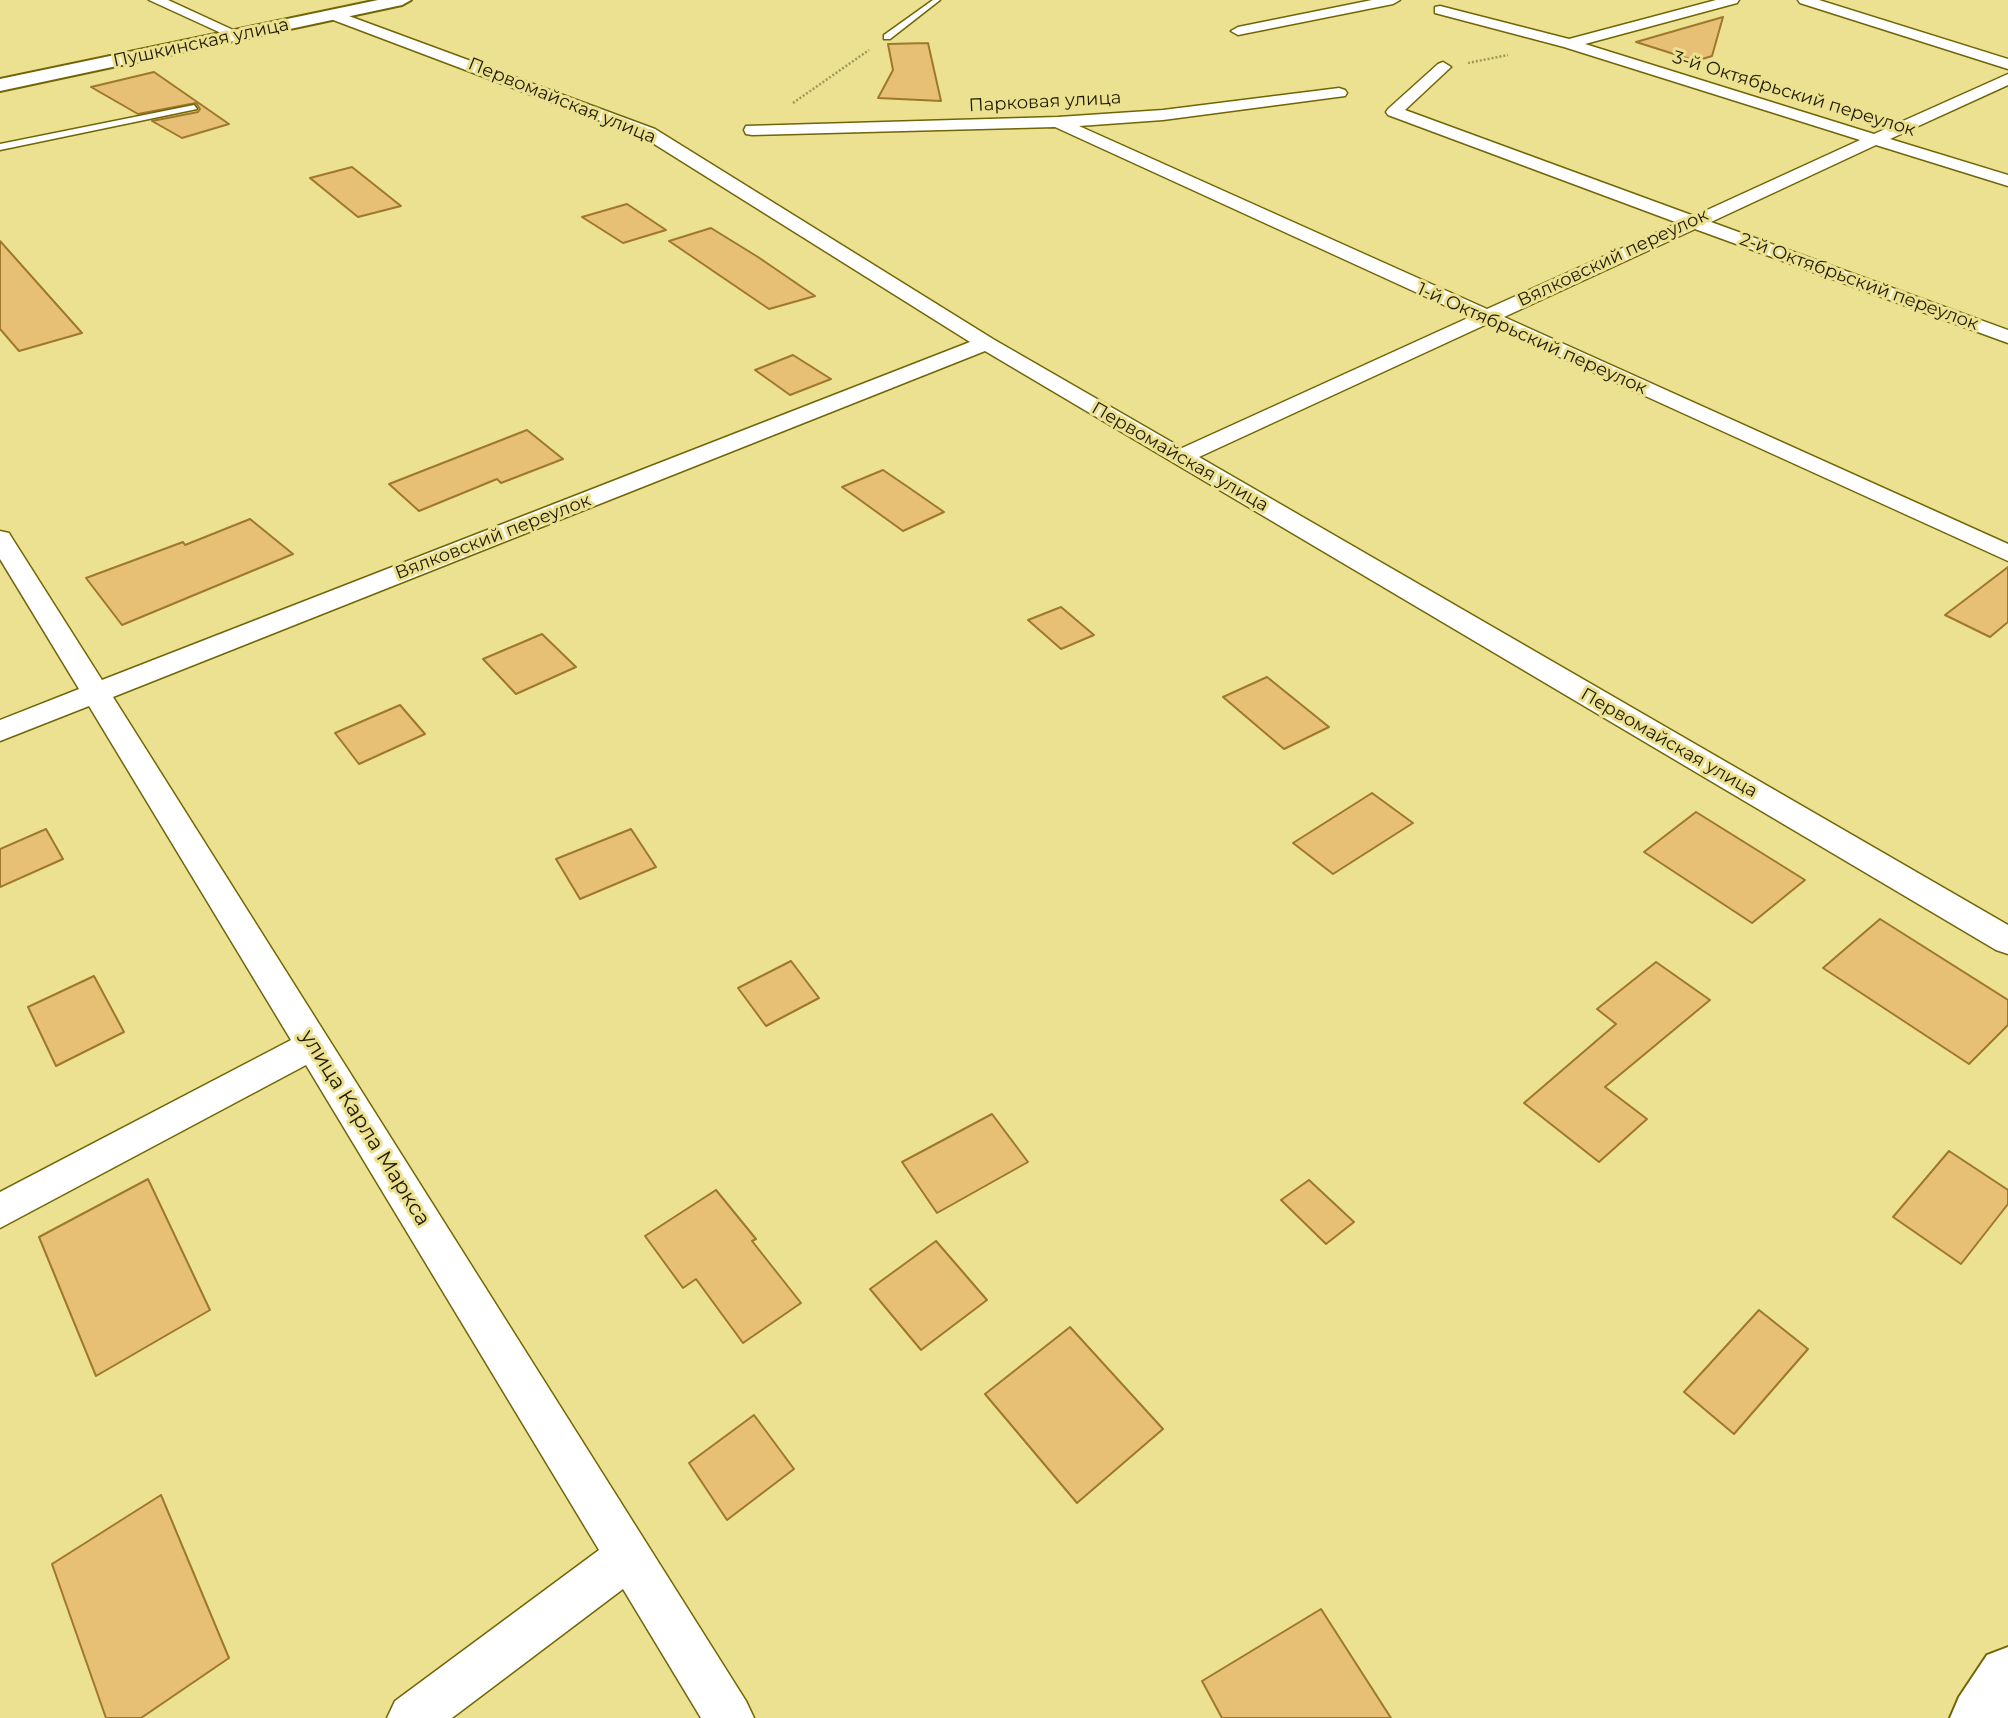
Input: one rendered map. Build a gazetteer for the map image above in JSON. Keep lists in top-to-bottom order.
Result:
{
  "streets": {
    "street": [
      "Пушкинская улица",
      "3-й Октябрьский переулок",
      "Первомайская улица",
      "Парковая улица",
      "Вялковский переулок",
      "2-й Октябрьский переулок",
      "1-й Октябрьский переулок",
      "улица Карла Маркса"
    ]
  },
  "crossings": [
    ["Пушкинская улица", "Первомайская улица"],
    ["3-й Октябрьский переулок", "Вялковский переулок"],
    ["Первомайская улица", "Вялковский переулок"],
    ["Парковая улица", "1-й Октябрьский переулок"],
    ["Вялковский переулок", "2-й Октябрьский переулок"],
    ["Вялковский переулок", "1-й Октябрьский переулок"],
    ["Вялковский переулок", "улица Карла Маркса"]
  ]
}
